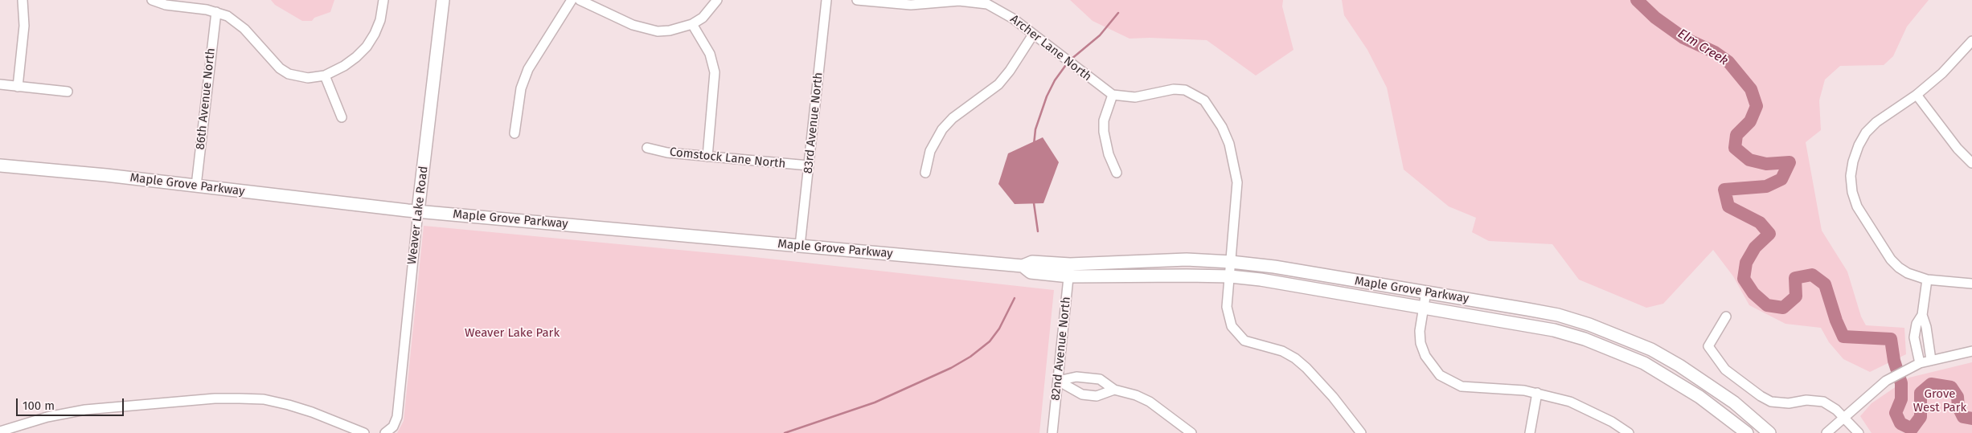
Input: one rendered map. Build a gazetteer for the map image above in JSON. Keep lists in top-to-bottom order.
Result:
{
  "streets": {
    "main road": ["Maple Grove Parkway", "Weaver Lake Road"],
    "street": [
      "Archer Lane North",
      "86th Avenue North",
      "83rd Avenue North",
      "Comstock Lane North",
      "82nd Avenue North"
    ]
  },
  "crossings": [
    ["86th Avenue North", "Maple Grove Parkway"],
    ["83rd Avenue North", "Comstock Lane North"],
    ["83rd Avenue North", "Maple Grove Parkway"],
    ["Maple Grove Parkway", "Weaver Lake Road"],
    ["Maple Grove Parkway", "82nd Avenue North"]
  ],
  "water": ["Elm Creek"],
  "parks": ["Weaver Lake Park", "Grove West Park"],
  "scale_bar": "100 m"
}
